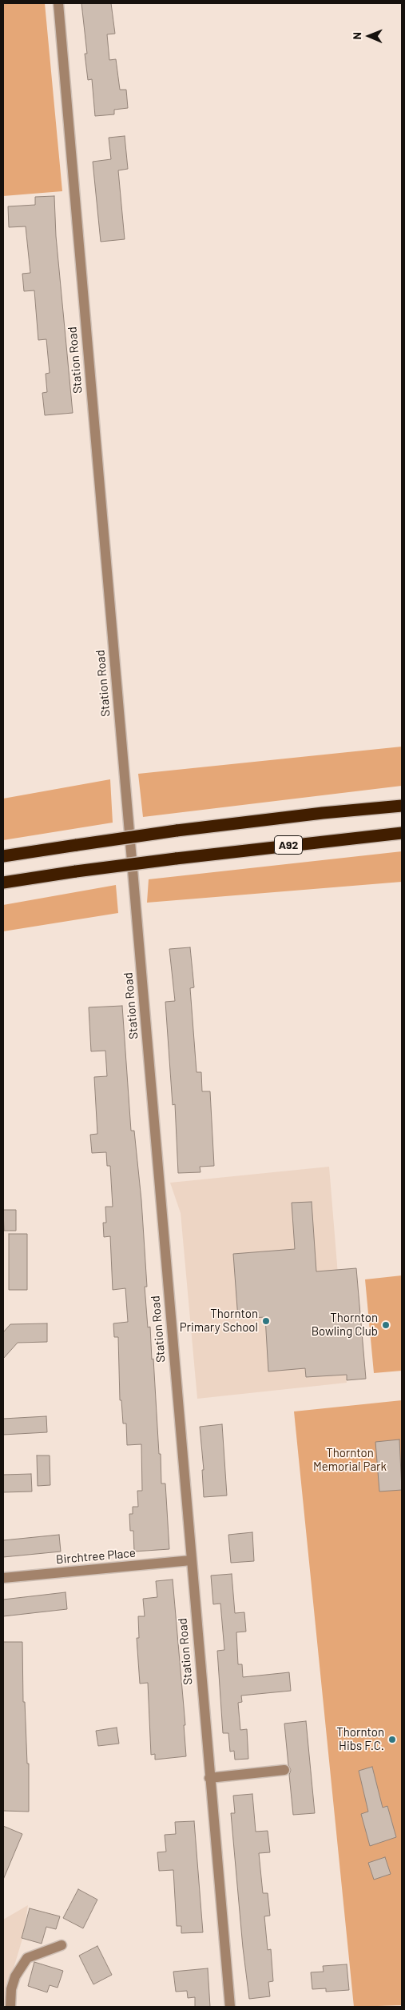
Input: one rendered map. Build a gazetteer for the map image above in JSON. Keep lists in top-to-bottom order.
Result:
{
  "streets": {
    "highway": ["A92"],
    "street": ["Station Road", "Birchtree Place"]
  },
  "crossings": [
    ["Station Road", "Birchtree Place"]
  ],
  "parks": ["Thornton Memorial Park"],
  "places": ["Thornton Primary School", "Thornton Bowling Club", "Thornton Hibs F.C."],
  "north": "left"
}
